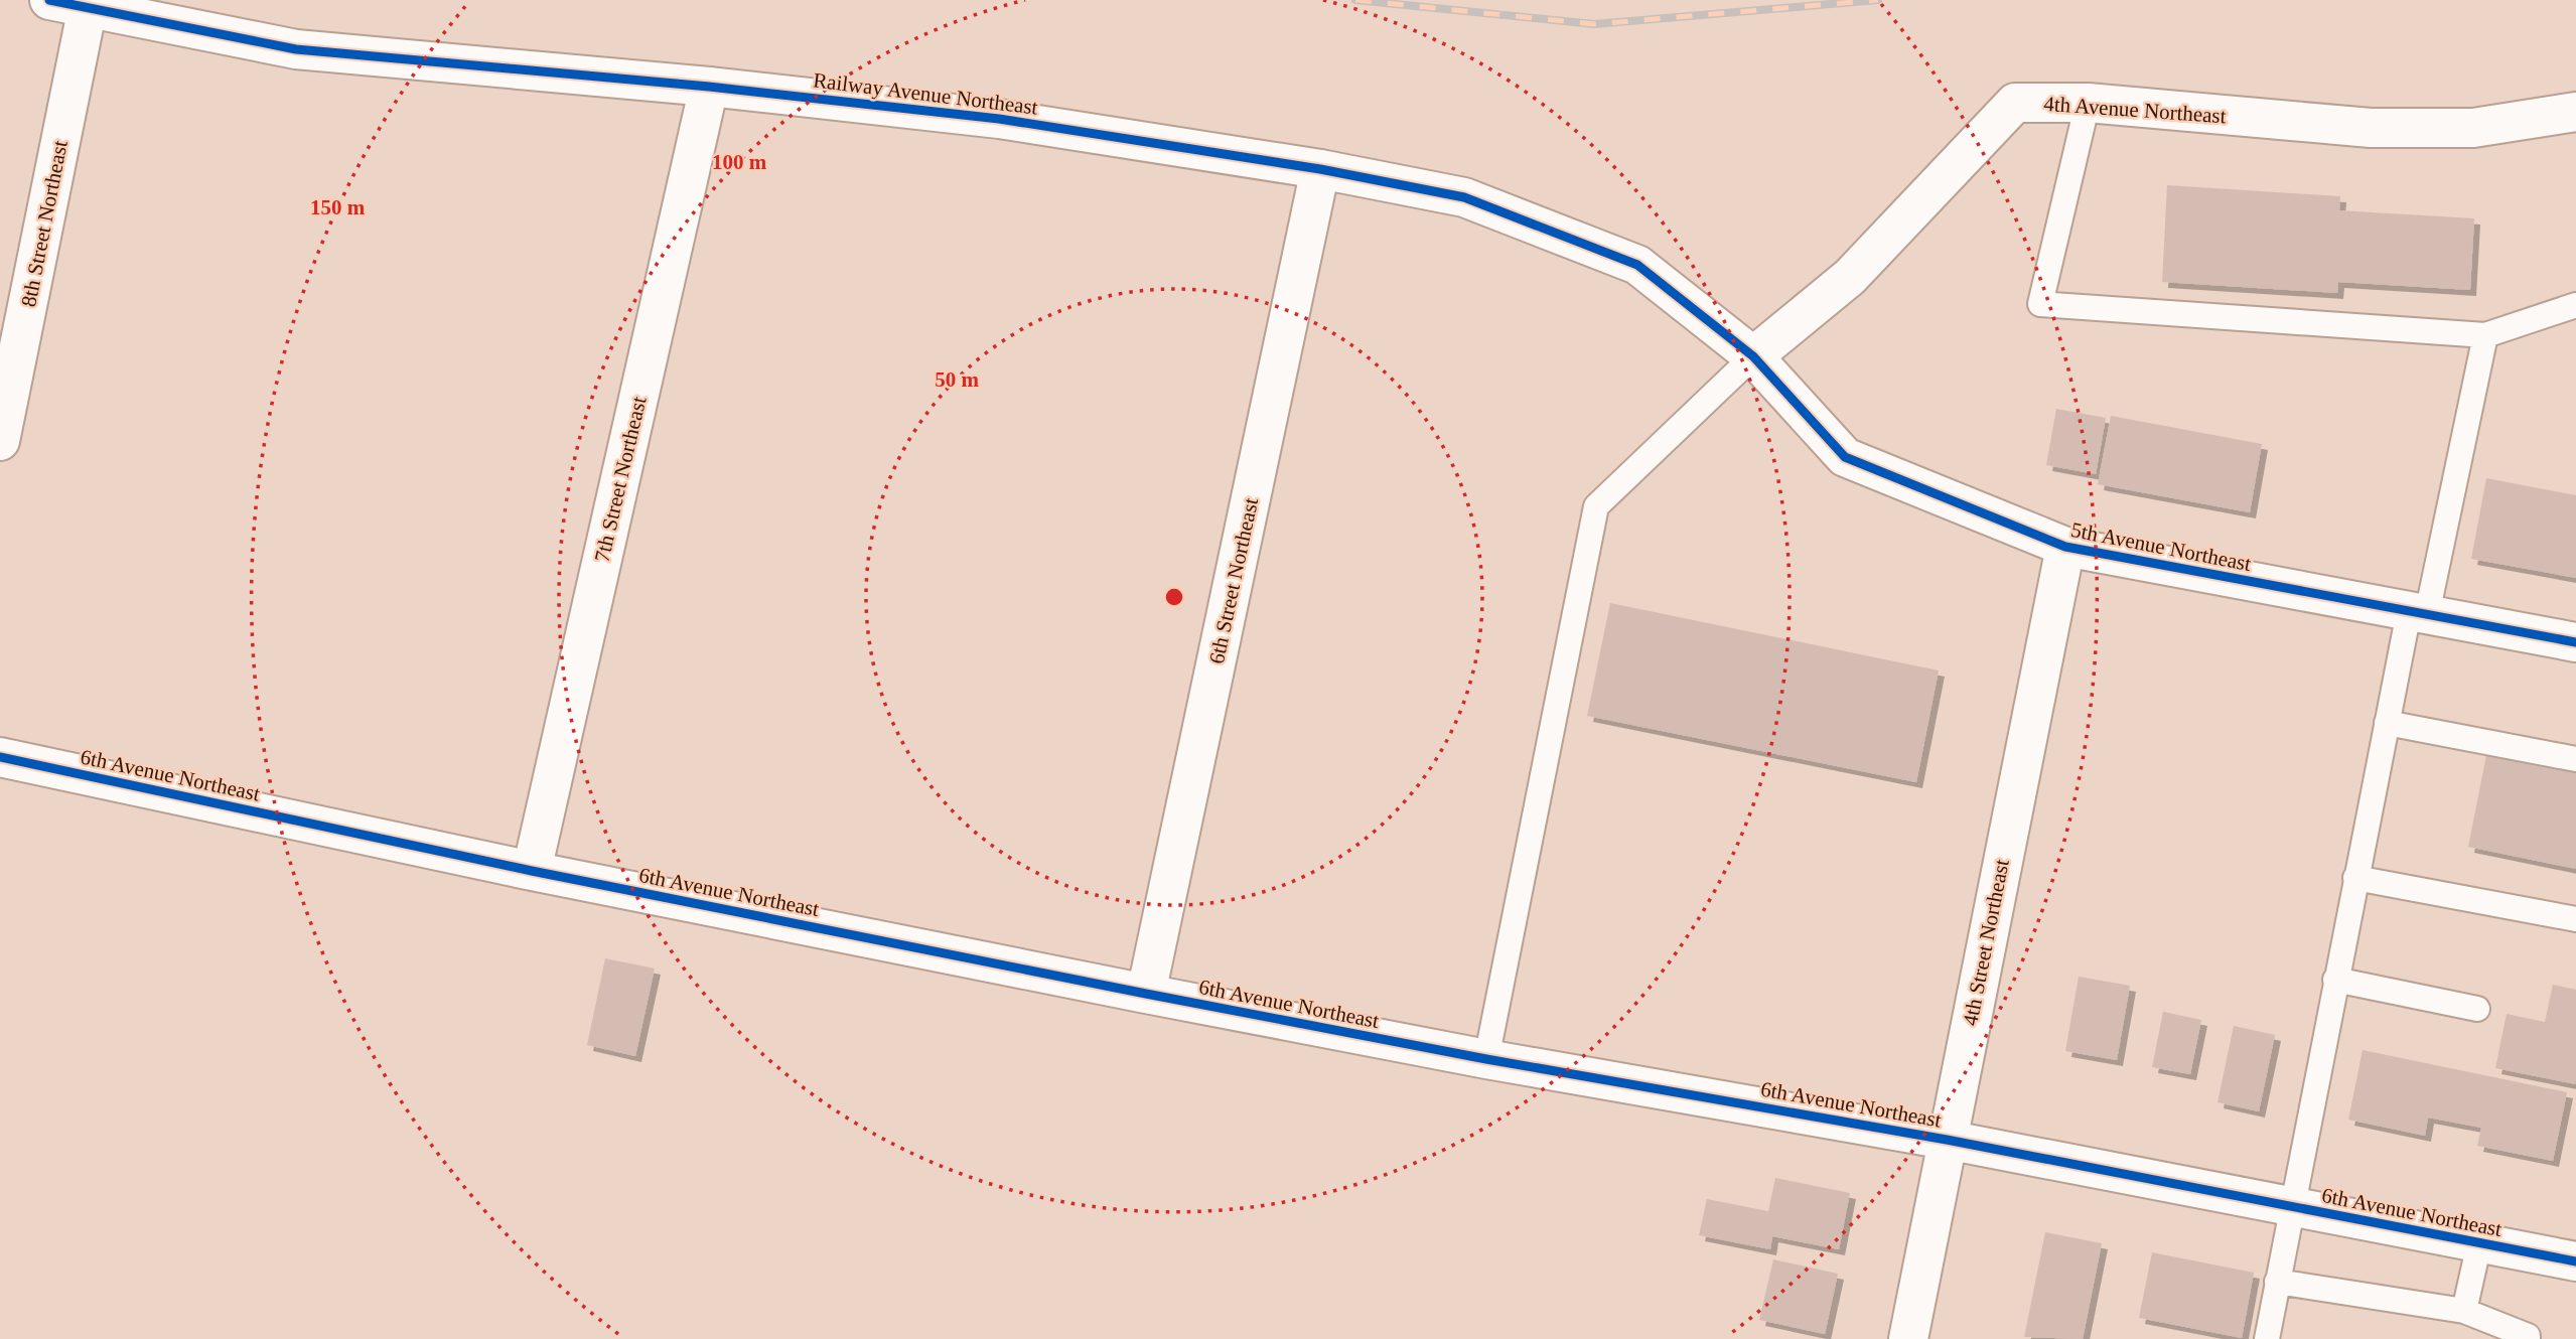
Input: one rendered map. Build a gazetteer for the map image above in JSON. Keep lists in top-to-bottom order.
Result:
{
  "streets": {
    "street": [
      "Railway Avenue Northeast",
      "4th Avenue Northeast",
      "8th Street Northeast",
      "7th Street Northeast",
      "5th Avenue Northeast",
      "6th Street Northeast",
      "6th Avenue Northeast",
      "4th Street Northeast"
    ]
  },
  "crossings": [
    ["Railway Avenue Northeast", "4th Avenue Northeast"],
    ["Railway Avenue Northeast", "8th Street Northeast"],
    ["Railway Avenue Northeast", "7th Street Northeast"],
    ["Railway Avenue Northeast", "5th Avenue Northeast"],
    ["Railway Avenue Northeast", "6th Street Northeast"],
    ["4th Avenue Northeast", "5th Avenue Northeast"],
    ["7th Street Northeast", "6th Avenue Northeast"],
    ["5th Avenue Northeast", "4th Street Northeast"],
    ["6th Street Northeast", "6th Avenue Northeast"],
    ["6th Avenue Northeast", "4th Street Northeast"]
  ],
  "rings": ["100 m", "150 m", "50 m"]
}
